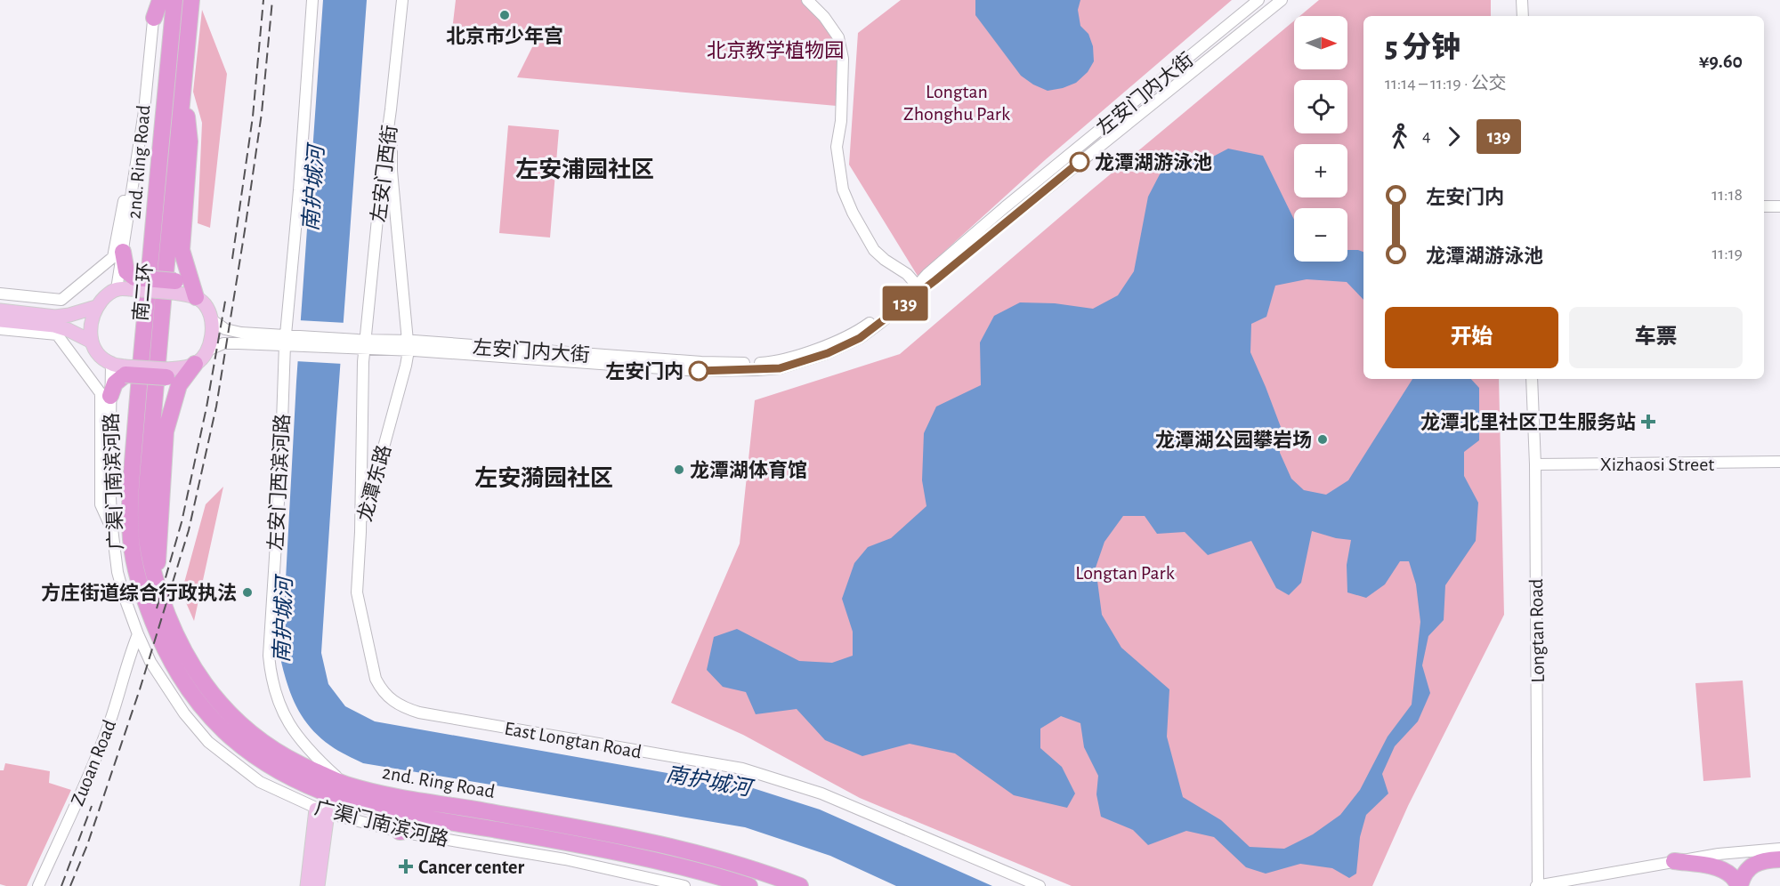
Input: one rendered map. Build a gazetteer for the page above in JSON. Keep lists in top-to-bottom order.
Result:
{
  "streets": {
    "highway": ["2nd. Ring Road", "南二环"],
    "street": [
      "左安门内大街",
      "左安门西街",
      "Xizhaosi Street",
      "广渠门南滨河路",
      "左安门西滨河路",
      "龙潭东路",
      "Longtan Road",
      "East Longtan Road",
      "Zuoan Road"
    ]
  },
  "crossings": [
    ["左安门内大街", "左安门西街"],
    ["左安门内大街", "左安门西滨河路"],
    ["左安门内大街", "龙潭东路"],
    ["2nd. Ring Road", "南二环"],
    ["2nd. Ring Road", "左安门西滨河路"],
    ["左安门西街", "龙潭东路"],
    ["Xizhaosi Street", "Longtan Road"],
    ["广渠门南滨河路", "Zuoan Road"],
    ["龙潭东路", "East Longtan Road"]
  ],
  "districts": ["左安浦园社区", "左安漪园社区"],
  "water": ["南护城河"],
  "parks": ["北京教学植物园", "Longtan Zhonghu Park", "Longtan Park"],
  "places": {
    "other": [
      "北京市少年宫",
      "龙潭湖游泳池",
      "左安门内",
      "龙潭湖公园攀岩场",
      "龙潭湖体育馆",
      "方庄街道综合行政执法"
    ],
    "health": ["龙潭北里社区卫生服务站", "Cancer center"]
  },
  "lines": ["bus line 139"],
  "north": "right",
  "page": {
    "on_map": "139",
    "map_buttons": ["+", "−"],
    "heading": ["5 分钟", "11:14 – 11:19 · 公交", "¥9.60"],
    "legs": ["4", "139"],
    "list": [
      {
        "name": "左安门内",
        "value": "11:18"
      },
      {
        "name": "龙潭湖游泳池",
        "value": "11:19"
      }
    ],
    "buttons": ["开始", "车票"]
  }
}
